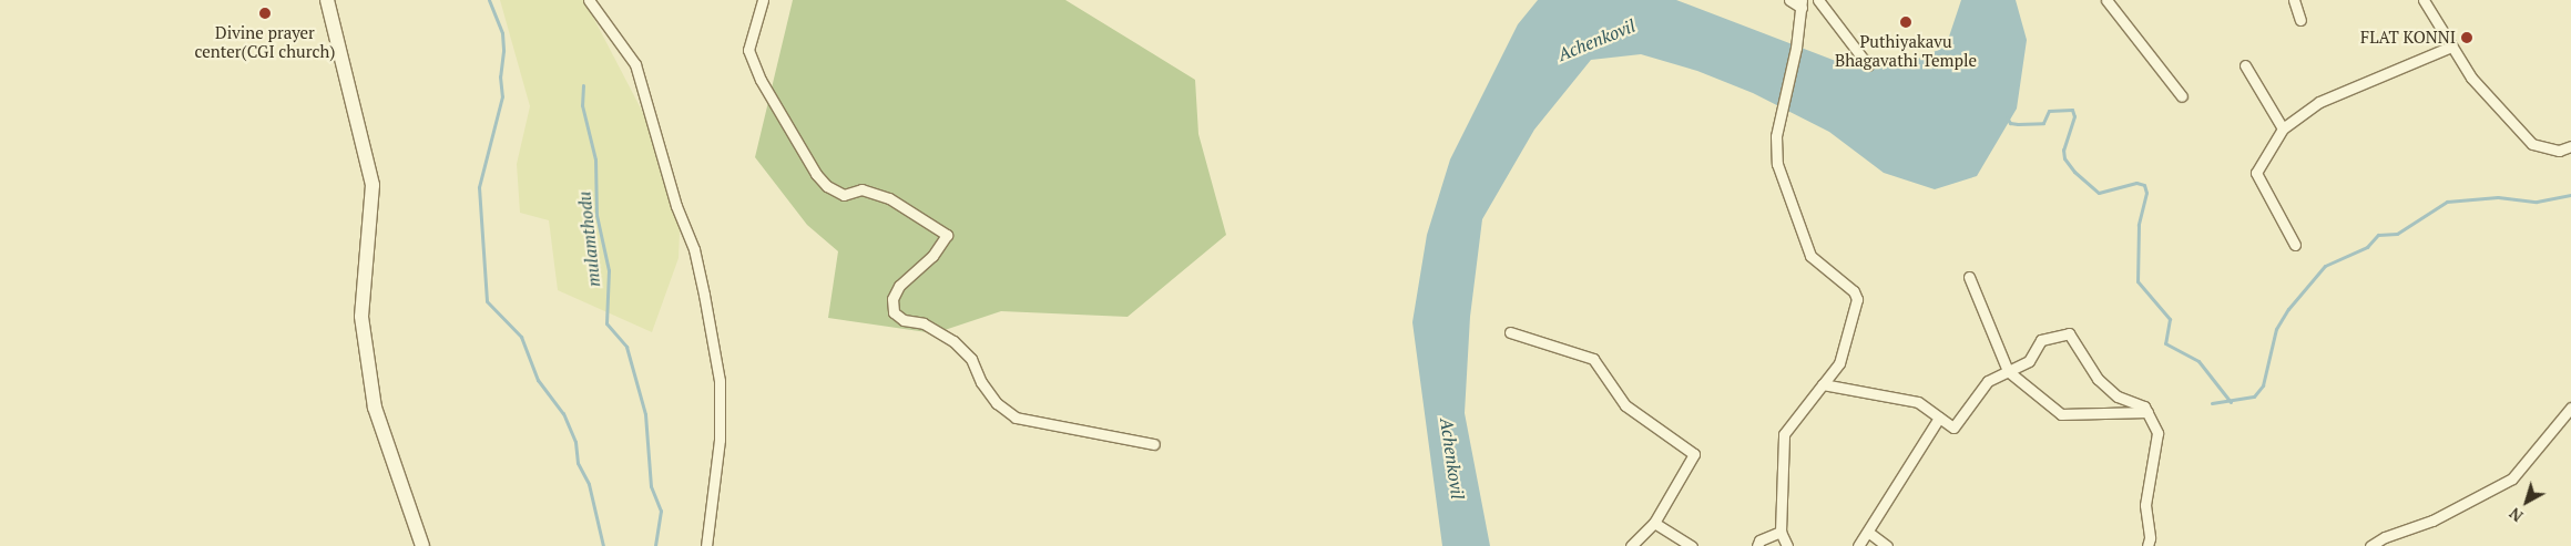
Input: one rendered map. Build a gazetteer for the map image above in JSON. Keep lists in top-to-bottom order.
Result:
{
  "water": ["Achenkovil", "mulamthodu"],
  "places": ["Divine prayer center(CGI church)", "Puthiyakavu Bhagavathi Temple", "FLAT KONNI"],
  "north": "bottom left"
}
